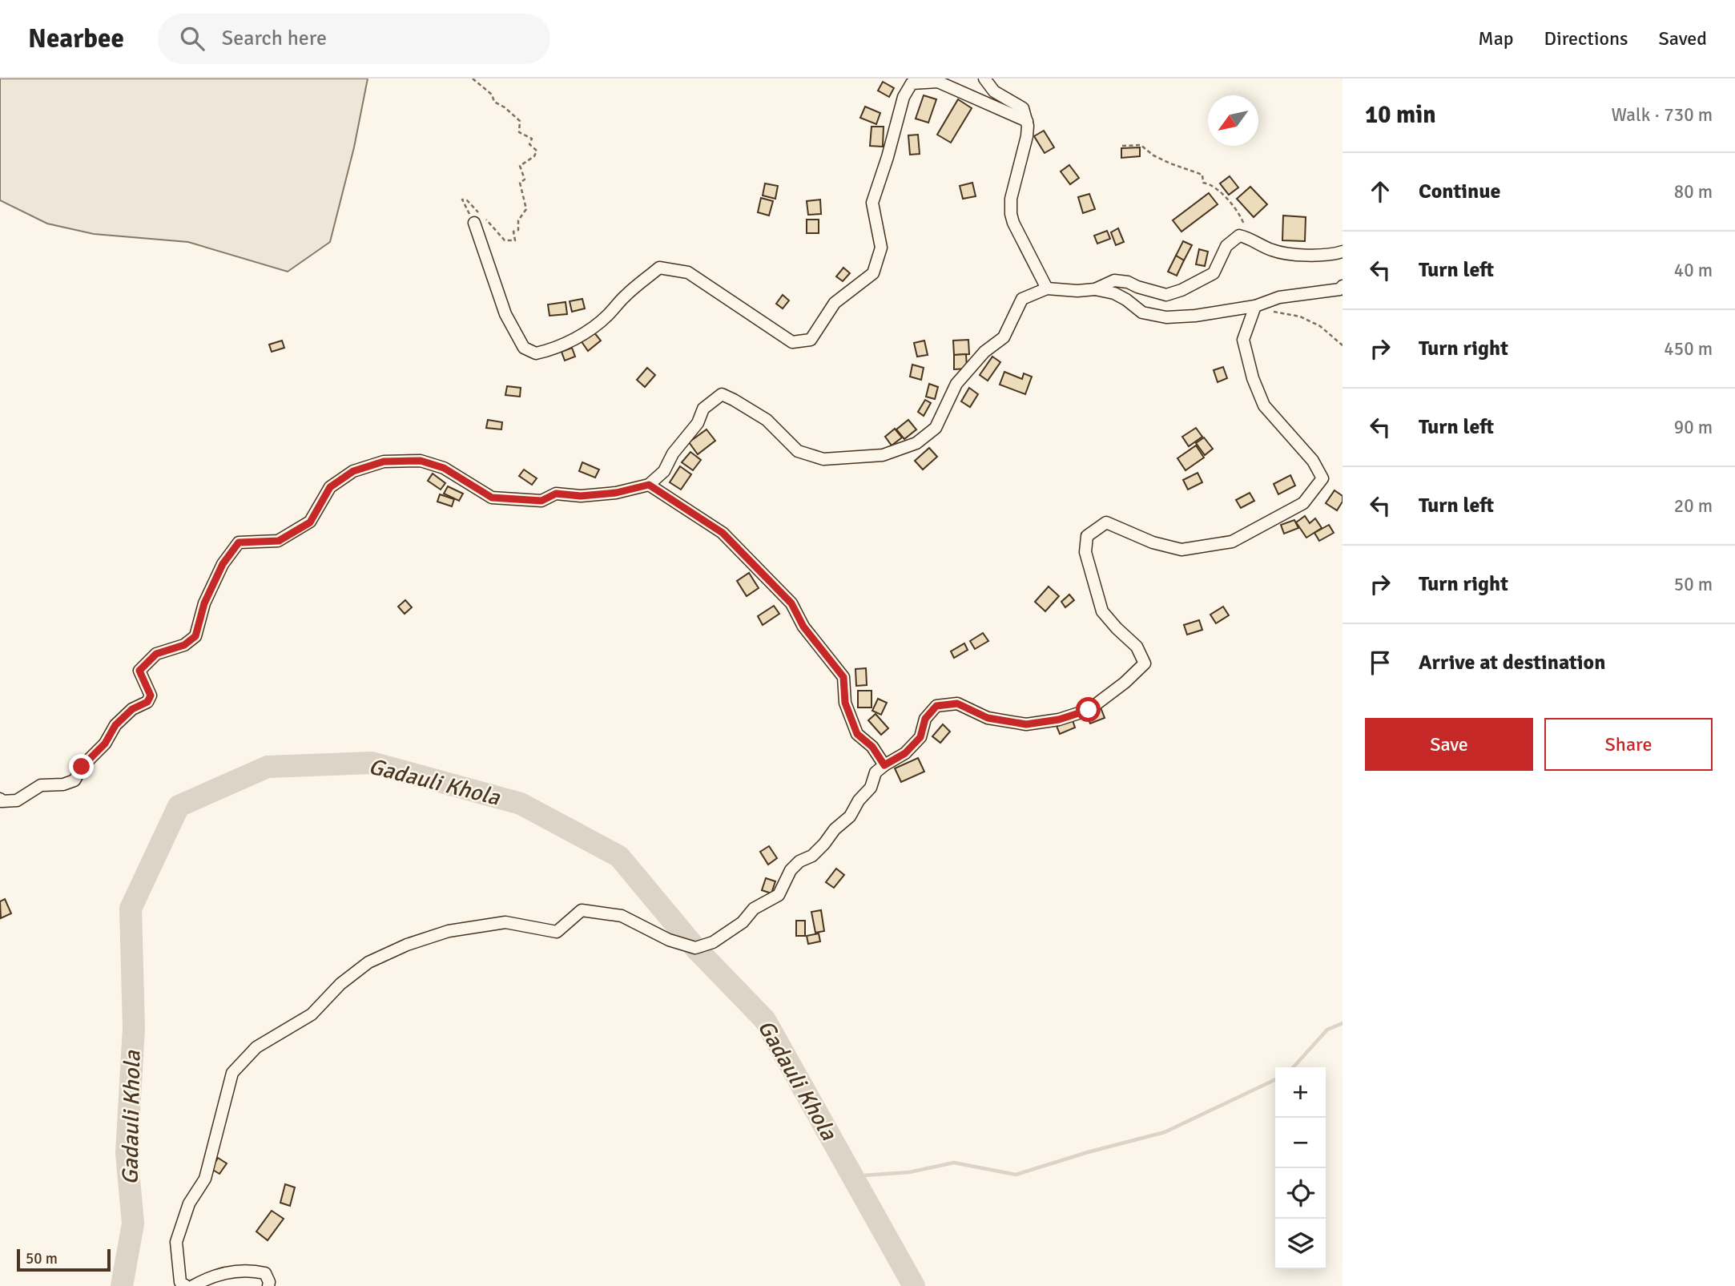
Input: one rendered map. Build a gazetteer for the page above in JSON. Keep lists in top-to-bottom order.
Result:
{
  "water": ["Gadauli Khola"],
  "scale_bar": "50 m",
  "north": "bottom left",
  "page": {
    "header": "Nearbee",
    "search": "Search here",
    "nav": ["Map", "Directions", "Saved"],
    "heading": ["10 min", "Walk · 730 m"],
    "list": [
      ["Continue", "80 m"],
      ["Turn left", "40 m"],
      ["Turn right", "450 m"],
      ["Turn left", "90 m"],
      ["Turn left", "20 m"],
      ["Turn right", "50 m"],
      "Arrive at destination"
    ],
    "buttons": ["Save", "Share"],
    "map_buttons": ["+", "−"],
    "scale": "50 m"
  }
}
